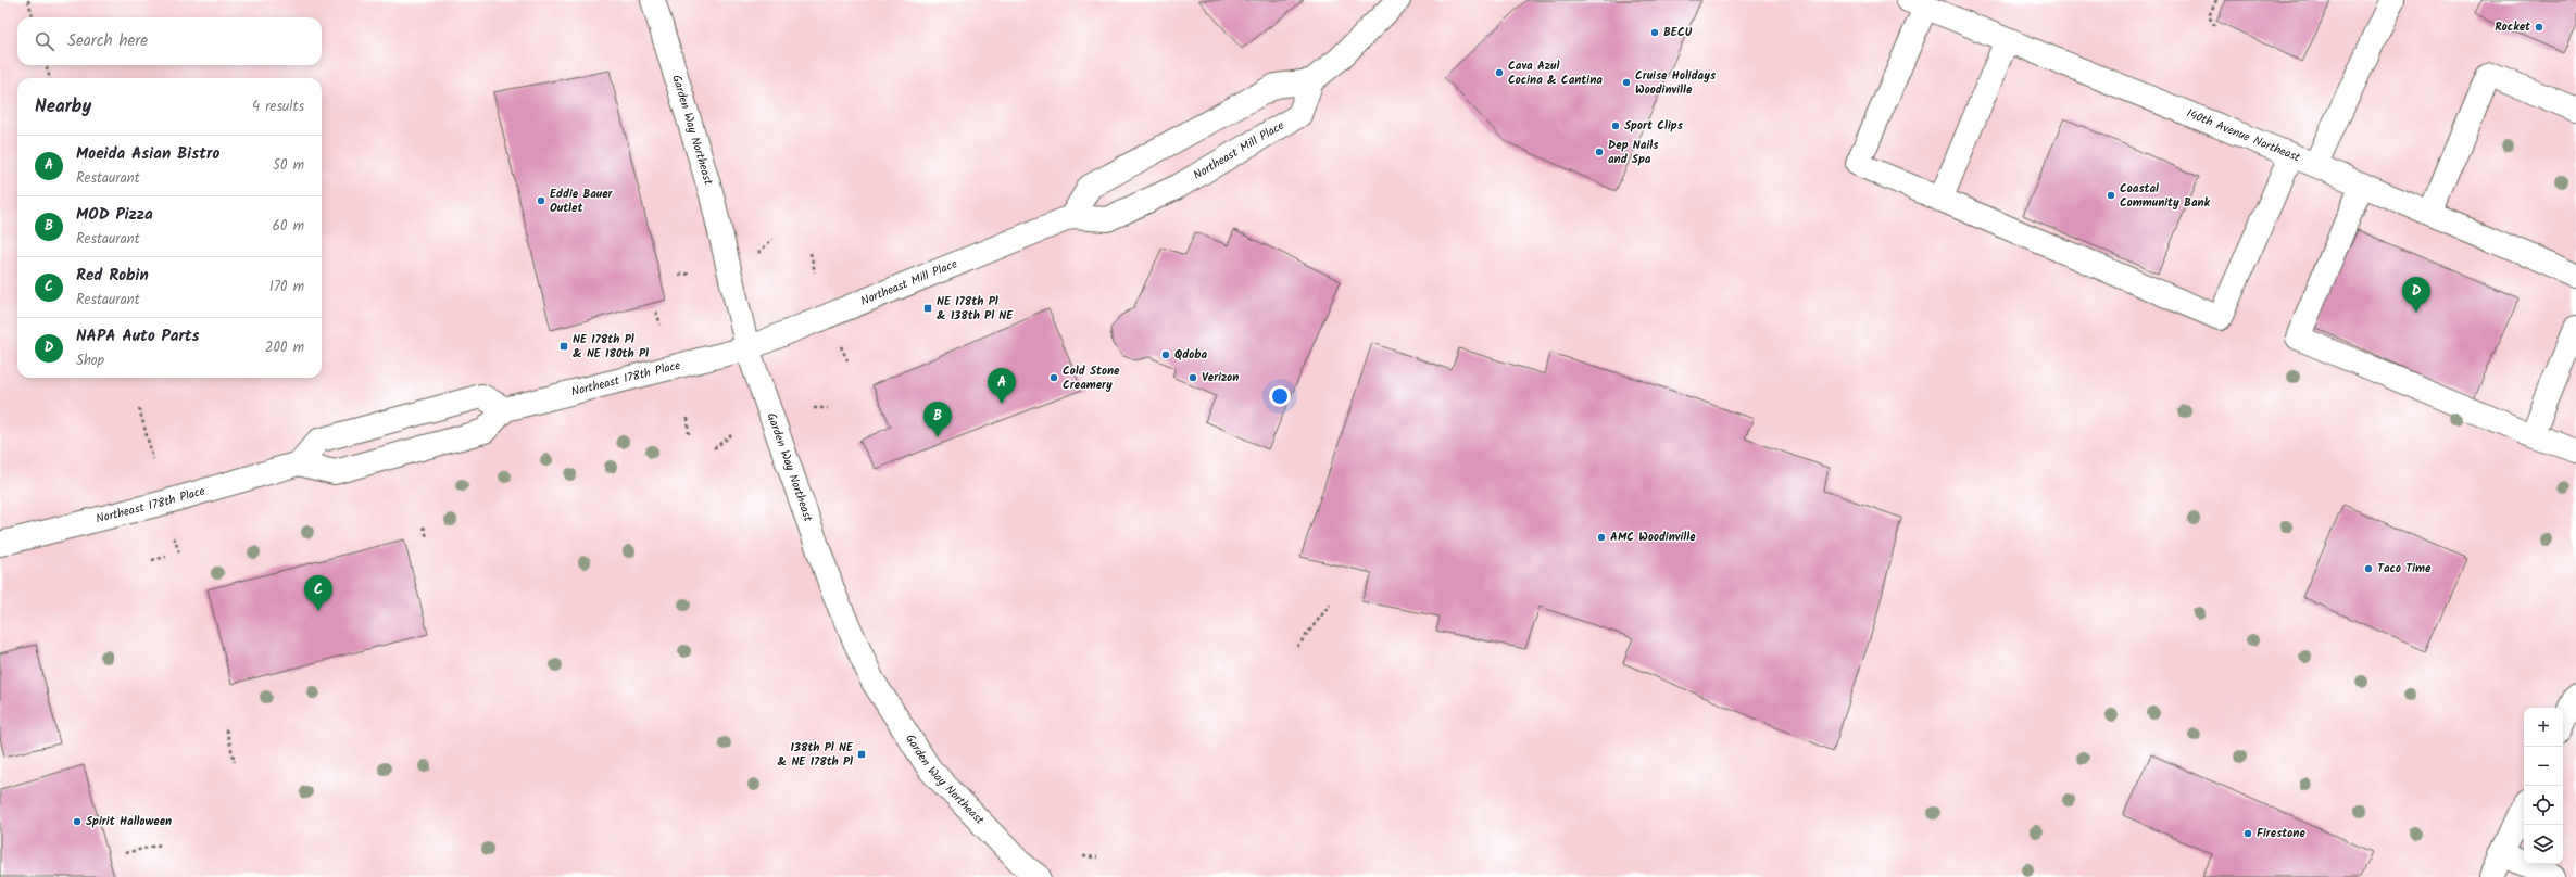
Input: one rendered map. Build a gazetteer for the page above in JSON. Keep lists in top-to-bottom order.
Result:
{
  "streets": {
    "street": [
      "Garden Way Northeast",
      "140th Avenue Northeast",
      "Northeast Mill Place",
      "Northeast 178th Place"
    ]
  },
  "crossings": [
    ["Garden Way Northeast", "Northeast Mill Place"],
    ["Garden Way Northeast", "Northeast 178th Place"],
    ["Northeast Mill Place", "Northeast 178th Place"]
  ],
  "places": {
    "other": [
      "Rocket",
      "BECU",
      "Cava Azul Cocina & Cantina",
      "Cruise Holidays Woodinville",
      "Sport Clips",
      "Dep Nails and Spa",
      "Coastal Community Bank",
      "Eddie Bauer Outlet",
      "Qdoba",
      "Cold Stone Creamery",
      "Verizon",
      "AMC Woodinville",
      "Taco Time",
      "Spirit Halloween",
      "Firestone"
    ],
    "transit": ["NE 178th Pl & 138th Pl NE", "NE 178th Pl & NE 180th Pl", "138th Pl NE & NE 178th Pl"]
  },
  "page": {
    "search": "Search here",
    "heading": ["Nearby", "4 results"],
    "list": [
      {
        "mark": "A",
        "name": "Moeida Asian Bistro",
        "note": "Restaurant",
        "value": "50 m"
      },
      {
        "mark": "B",
        "name": "MOD Pizza",
        "note": "Restaurant",
        "value": "60 m"
      },
      {
        "mark": "C",
        "name": "Red Robin",
        "note": "Restaurant",
        "value": "170 m"
      },
      {
        "mark": "D",
        "name": "NAPA Auto Parts",
        "note": "Shop",
        "value": "200 m"
      }
    ],
    "pins": [
      "D",
      "A",
      "B",
      "C"
    ],
    "map_buttons": ["+", "−"]
  }
}
